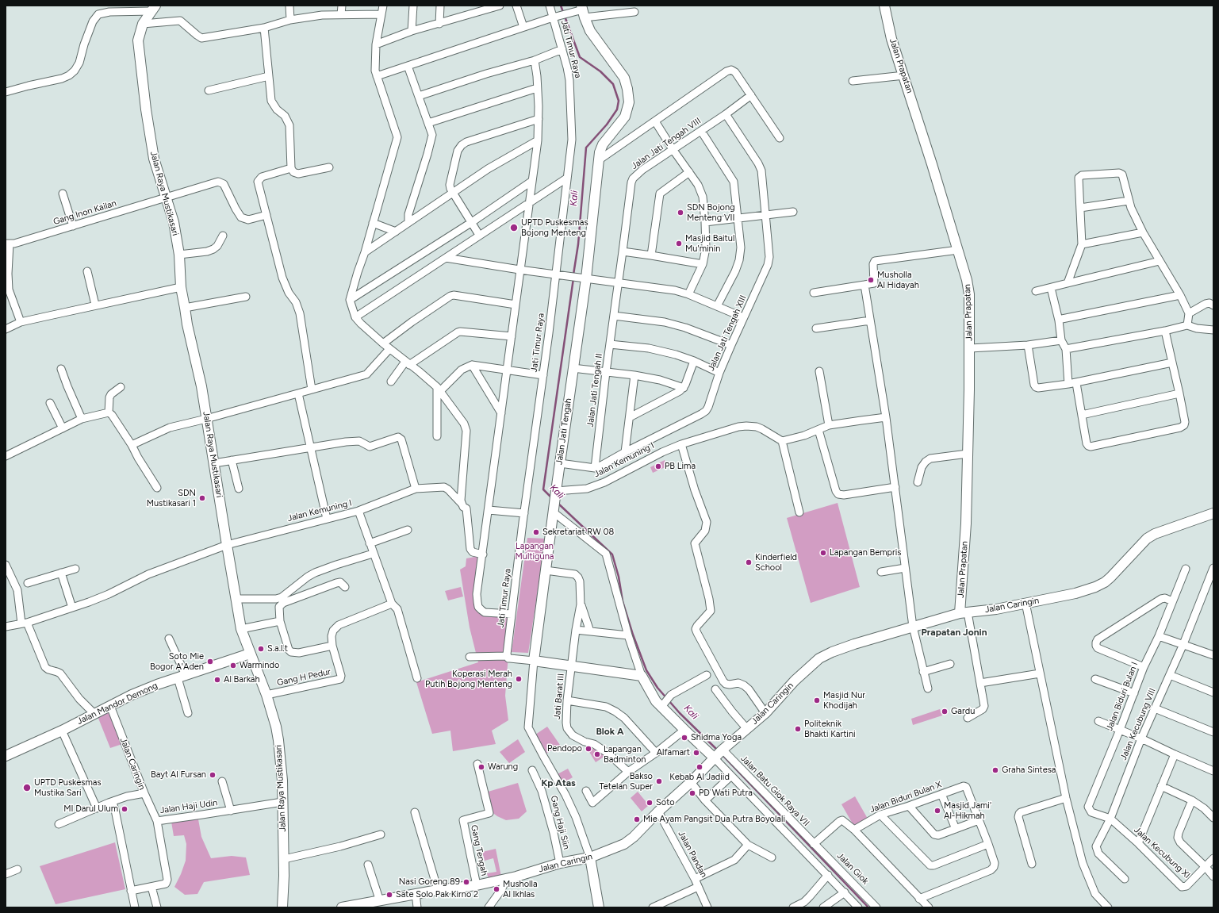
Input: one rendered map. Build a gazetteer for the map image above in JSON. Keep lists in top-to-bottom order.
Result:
{
  "streets": {
    "main road": [
      "Jalan Prapatan",
      "Jalan Raya Mustikasari",
      "Jalan Jati Tengah",
      "Jalan Caringin",
      "Jalan Mandor Demong"
    ],
    "street": [
      "Jati Timur Raya",
      "Jalan Jati Tengah VIII",
      "Gang Inon Kailan",
      "Jalan Jati Tengah XIII",
      "Jalan Jati Tengah II",
      "Jalan Kemuning I",
      "Gang H Pedur",
      "Jati Barat III",
      "Jalan Biduri Bulan I",
      "Jalan Kecubung VIII",
      "Jalan Batu Giok Raya VII",
      "Jalan Biduri Bulan X",
      "Jalan Haji Udin",
      "Gang Haji Siin",
      "Gang Tengah",
      "Jalan Kecubung XI",
      "Jalan Pandan",
      "Jalan Giok"
    ]
  },
  "crossings": [
    ["Jalan Prapatan", "Jalan Caringin"],
    ["Jalan Jati Tengah VIII", "Jalan Jati Tengah XIII"],
    ["Jalan Jati Tengah VIII", "Jalan Jati Tengah II"],
    ["Jalan Raya Mustikasari", "Gang Inon Kailan"],
    ["Jalan Raya Mustikasari", "Jalan Kemuning I"],
    ["Jalan Raya Mustikasari", "Gang H Pedur"],
    ["Jalan Raya Mustikasari", "Jalan Mandor Demong"],
    ["Jalan Raya Mustikasari", "Jalan Haji Udin"],
    ["Jalan Jati Tengah XIII", "Jalan Jati Tengah II"],
    ["Jalan Jati Tengah", "Jalan Kemuning I"],
    ["Jalan Caringin", "Jalan Mandor Demong"],
    ["Jalan Caringin", "Jalan Batu Giok Raya VII"],
    ["Jalan Caringin", "Jalan Haji Udin"],
    ["Jalan Caringin", "Gang Haji Siin"],
    ["Jalan Caringin", "Gang Tengah"],
    ["Jalan Caringin", "Jalan Pandan"],
    ["Jalan Biduri Bulan I", "Jalan Kecubung VIII"],
    ["Jalan Biduri Bulan I", "Jalan Kecubung XI"],
    ["Jalan Kecubung VIII", "Jalan Kecubung XI"],
    ["Jalan Batu Giok Raya VII", "Jalan Giok"]
  ],
  "districts": ["Prapatan Jonin", "Blok A", "Kp Atas"],
  "water": ["Kali"],
  "parks": ["Lapangan Multiguna"],
  "places": [
    "SDN Bojong Menteng VII",
    "UPTD Puskesmas Bojong Menteng",
    "Masjid Baitul Mu'minin",
    "Musholla Al Hidayah",
    "PB Lima",
    "SDN Mustikasari 1",
    "Sekretariat RW 08",
    "Lapangan Bempris",
    "Kinderfield School",
    "S.a.l.t",
    "Soto Mie Bogor A'Aden",
    "Warmindo",
    "Koperasi Merah Putih Bojong Menteng",
    "Al Barkah",
    "Masjid Nur Khodijah",
    "Gardu",
    "Politeknik Bhakti Kartini",
    "Shidma Yoga",
    "Pendopo",
    "Alfamart",
    "Lapangan Badminton",
    "Warung",
    "Kebab Al Jadiid",
    "Graha Sintesa",
    "Bayt Al Fursan",
    "Bakso Tetelan Super",
    "UPTD Puskesmas Mustika Sari",
    "PD Wati Putra",
    "Soto",
    "MI Darul Ulum",
    "Masjid Jami' Al-Hikmah",
    "Mie Ayam Pangsit Dua Putra Boyolali",
    "Nasi Goreng 89",
    "Musholla Al Ikhlas",
    "Sate Solo Pak Kirno 2"
  ]
}
